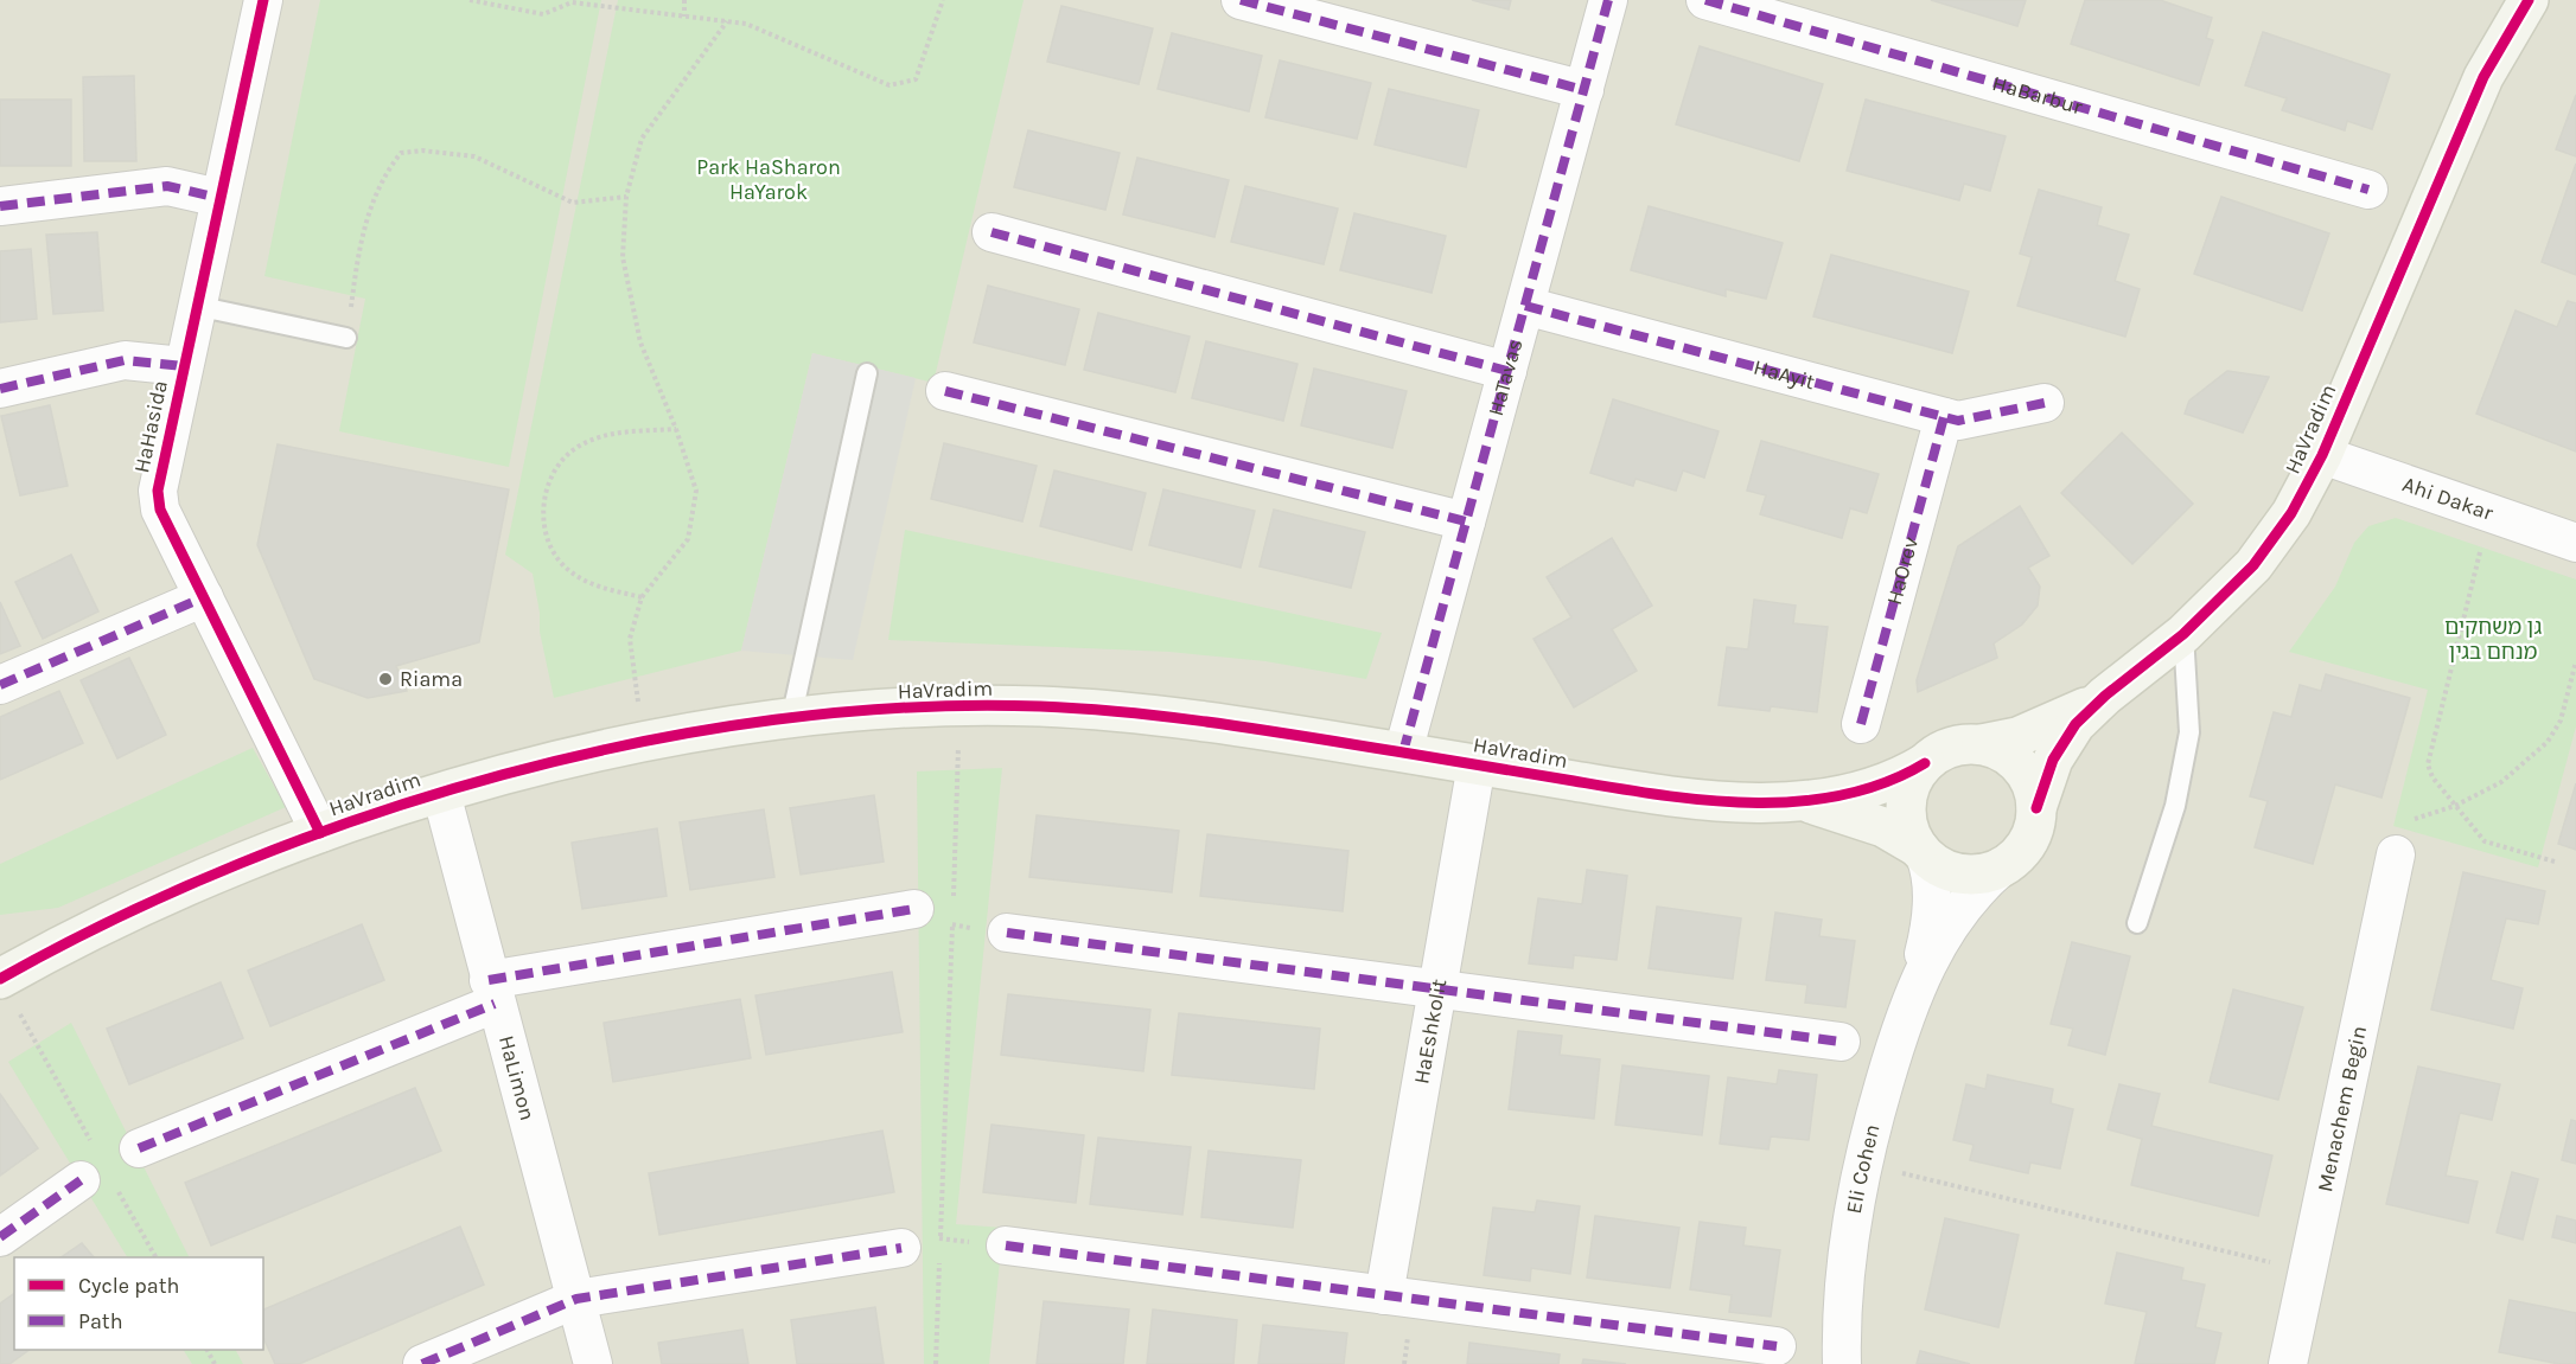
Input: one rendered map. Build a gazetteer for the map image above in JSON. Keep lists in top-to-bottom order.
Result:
{
  "streets": {
    "street": [
      "HaBarbur",
      "HaAyit",
      "HaTavas",
      "HaHasida",
      "HaVradim",
      "Ahi Dakar",
      "HaOrev",
      "HaEshkolit",
      "HaLimon",
      "Menachem Begin",
      "Eli Cohen"
    ]
  },
  "crossings": [
    ["HaAyit", "HaTavas"],
    ["HaAyit", "HaOrev"],
    ["HaTavas", "HaVradim"],
    ["HaHasida", "HaVradim"],
    ["HaVradim", "Ahi Dakar"],
    ["HaVradim", "HaEshkolit"],
    ["HaVradim", "HaLimon"],
    ["HaVradim", "Eli Cohen"]
  ],
  "parks": ["Park HaSharon HaYarok", "גן משחקים מנחם בגין"],
  "places": ["Riama"],
  "legend": ["Cycle path", "Path"]
}
